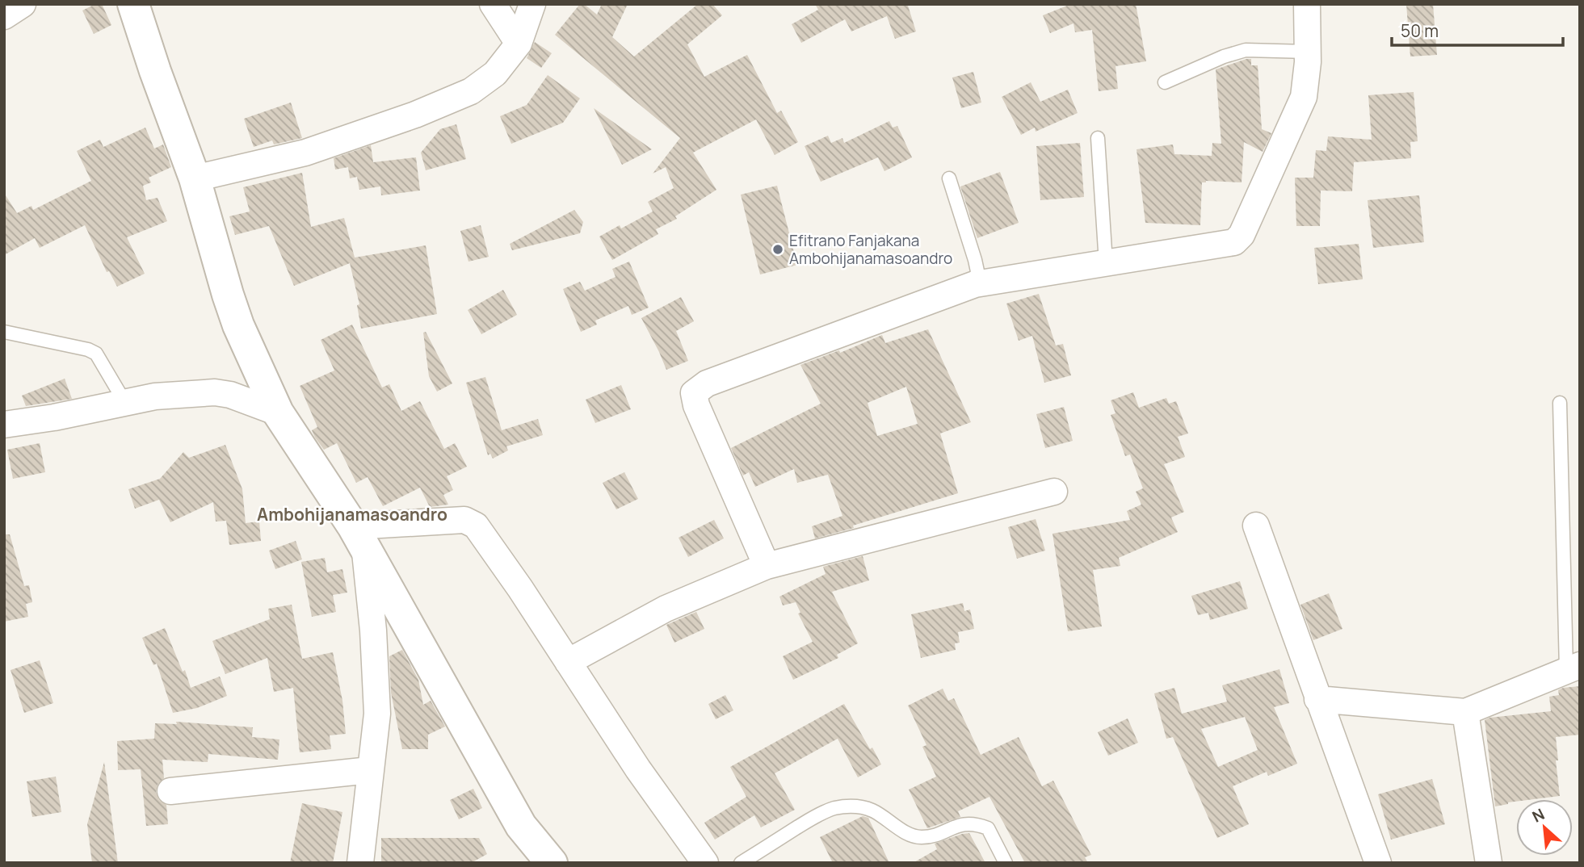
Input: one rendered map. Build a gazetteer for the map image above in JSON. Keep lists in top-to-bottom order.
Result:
{
  "districts": ["Ambohijanamasoandro"],
  "places": ["Efitrano Fanjakana Ambohijanamasoandro"],
  "scale_bar": "50 m",
  "north": "top left"
}
